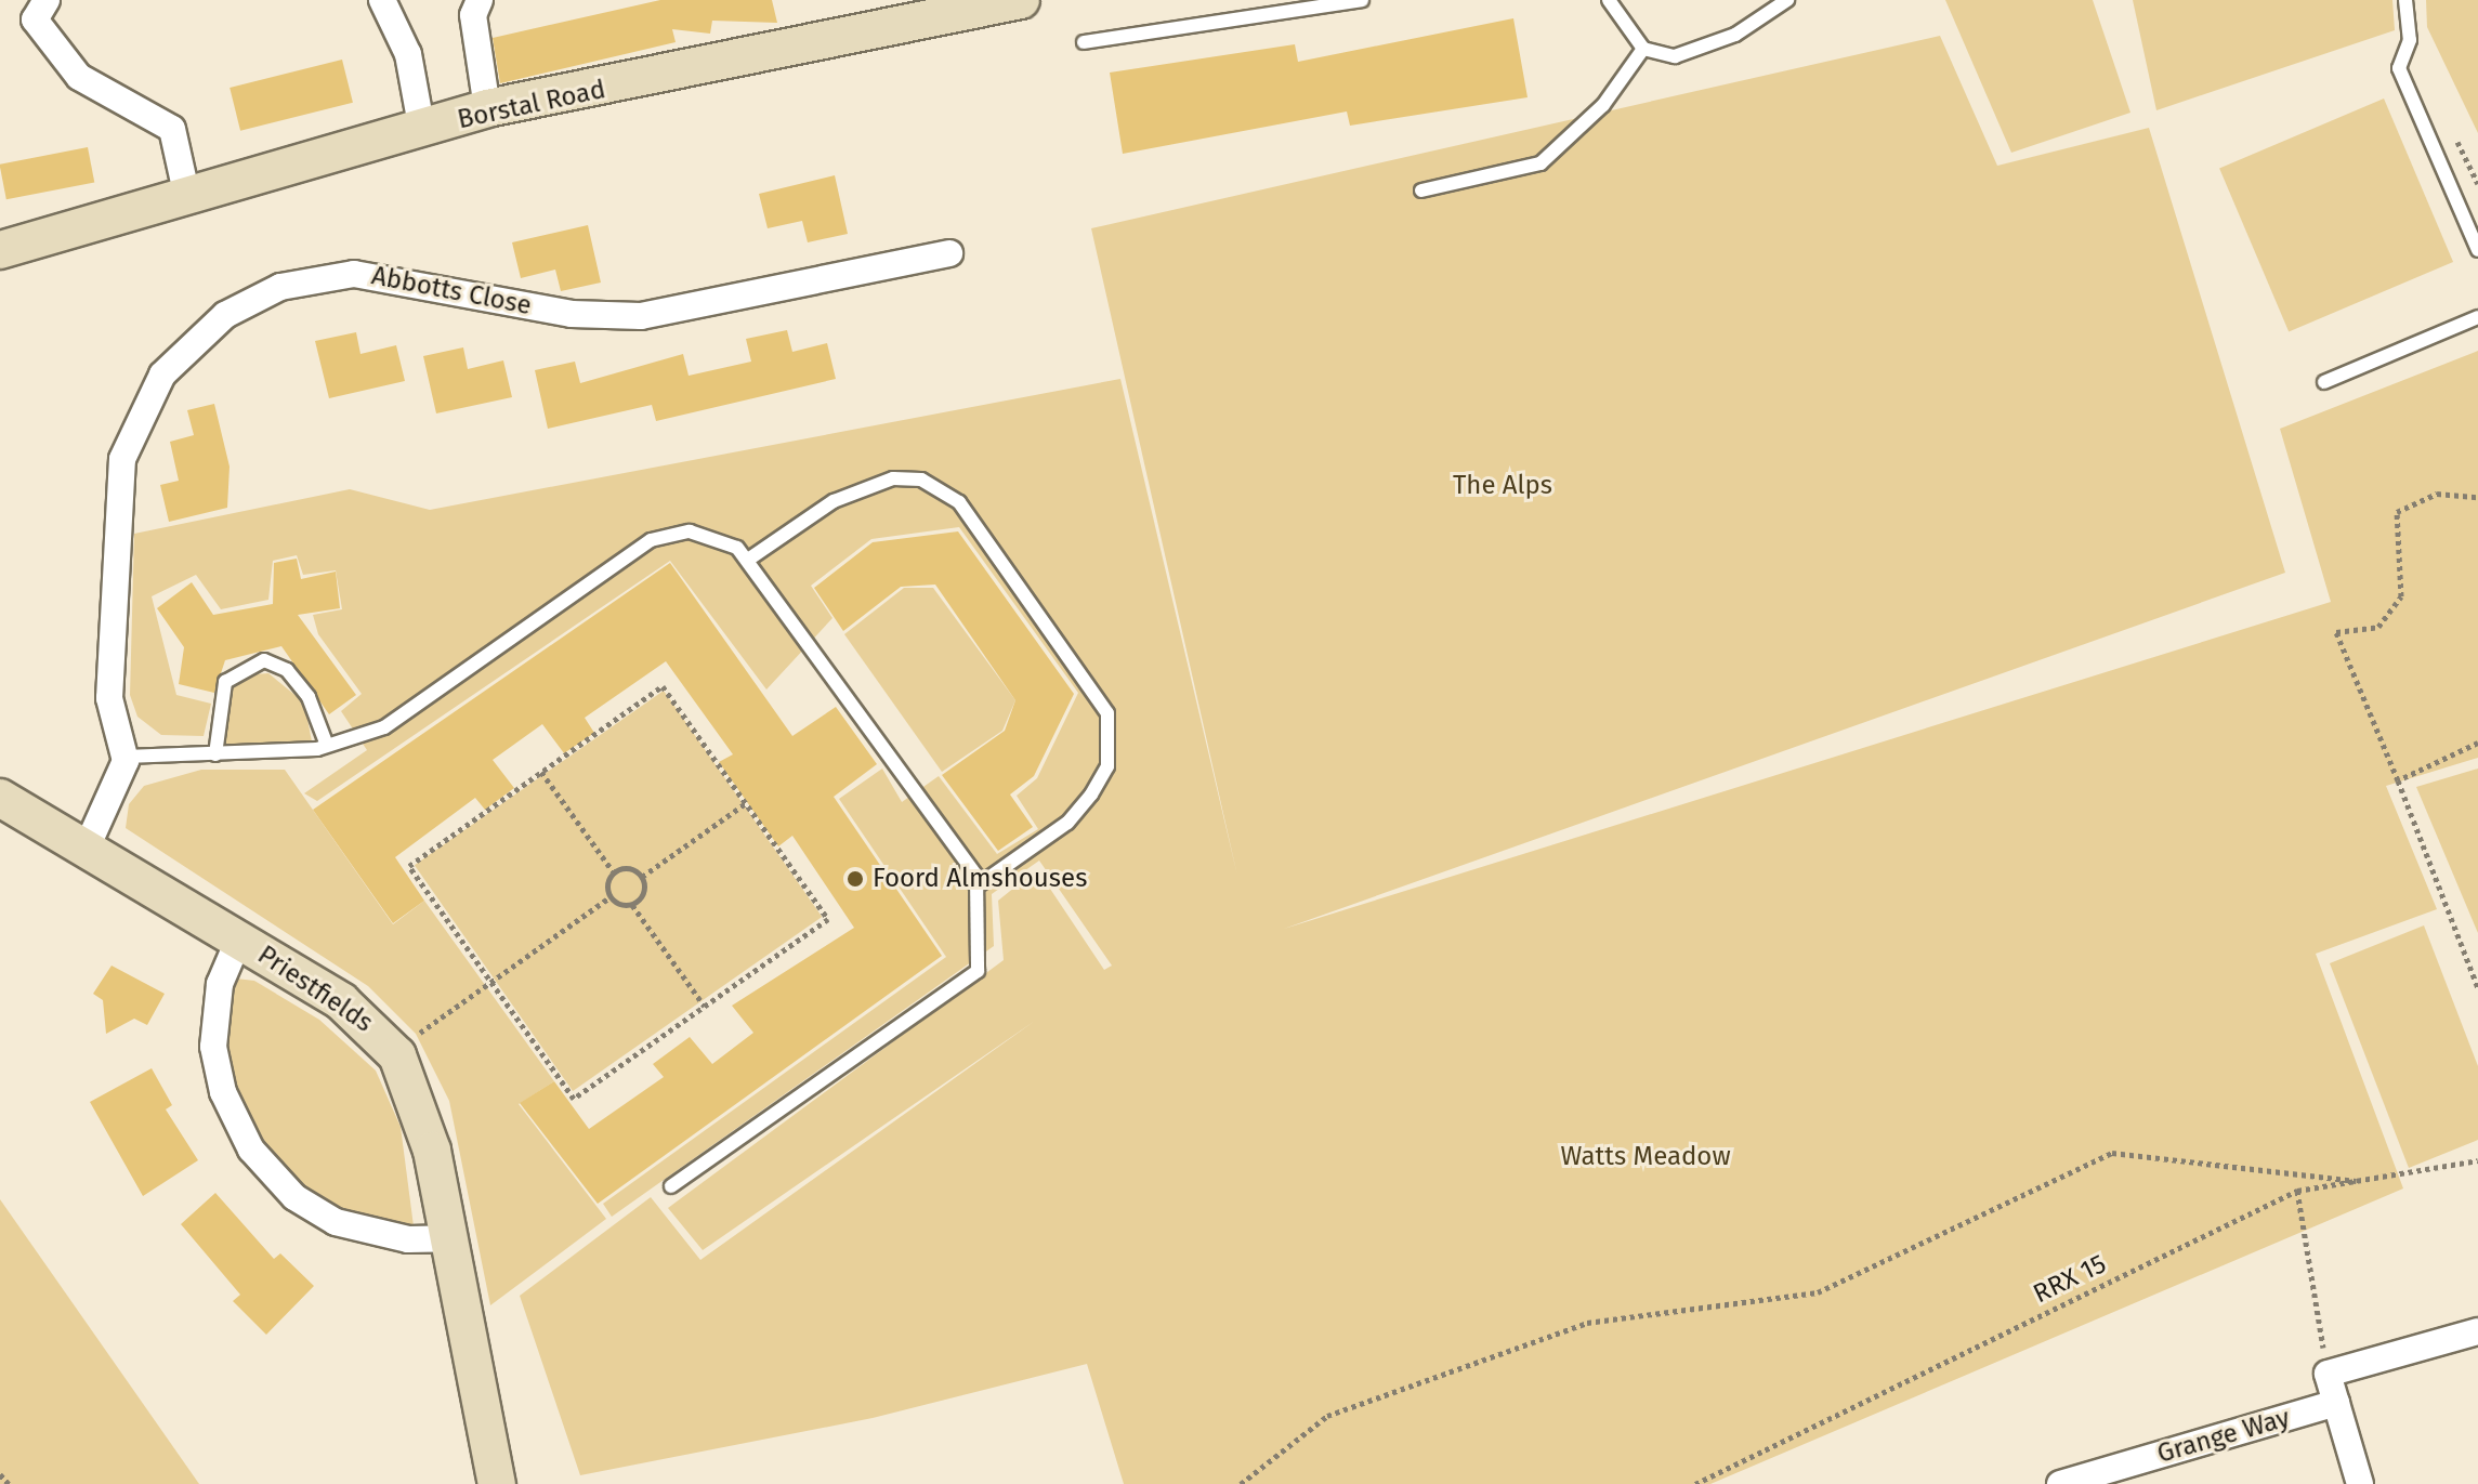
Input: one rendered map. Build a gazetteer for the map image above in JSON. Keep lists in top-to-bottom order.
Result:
{
  "streets": {
    "street": [
      "Borstal Road",
      "Abbotts Close",
      "Priestfields",
      "Grange Way"
    ],
    "path": ["RRX 15"]
  },
  "parks": ["The Alps", "Watts Meadow"],
  "places": ["Foord Almshouses"]
}
